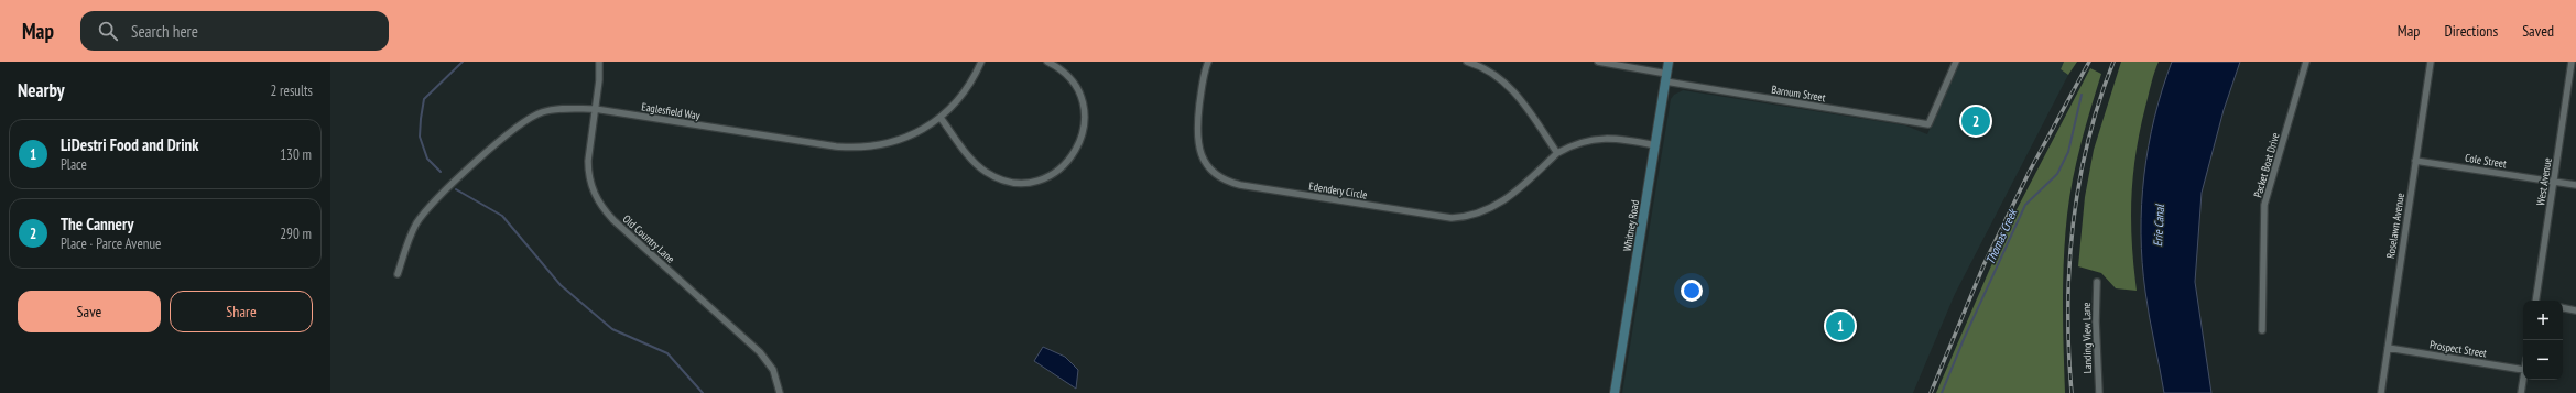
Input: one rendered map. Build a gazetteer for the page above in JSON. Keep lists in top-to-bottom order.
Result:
{
  "streets": {
    "main road": ["Whitney Road"],
    "street": [
      "Barnum Street",
      "Eaglesfield Way",
      "Cole Street",
      "Packet Boat Drive",
      "West Avenue",
      "Edendery Circle",
      "Roselawn Avenue",
      "Old Country Lane",
      "Landing View Lane",
      "Prospect Street"
    ]
  },
  "crossings": [
    ["Barnum Street", "Whitney Road"],
    ["Eaglesfield Way", "Old Country Lane"],
    ["Cole Street", "West Avenue"],
    ["Cole Street", "Roselawn Avenue"],
    ["Edendery Circle", "Whitney Road"],
    ["Roselawn Avenue", "Prospect Street"]
  ],
  "water": ["Erie Canal", "Thomas Creek"],
  "page": {
    "header": "Map",
    "search": "Search here",
    "nav": ["Map", "Directions", "Saved"],
    "heading": ["Nearby", "2 results"],
    "pins": ["2", "1"],
    "list": [
      {
        "mark": "1",
        "name": "LiDestri Food and Drink",
        "note": "Place",
        "value": "130 m"
      },
      {
        "mark": "2",
        "name": "The Cannery",
        "note": "Place · Parce Avenue",
        "value": "290 m"
      }
    ],
    "buttons": ["Save", "Share"],
    "map_buttons": ["+", "−"]
  }
}
